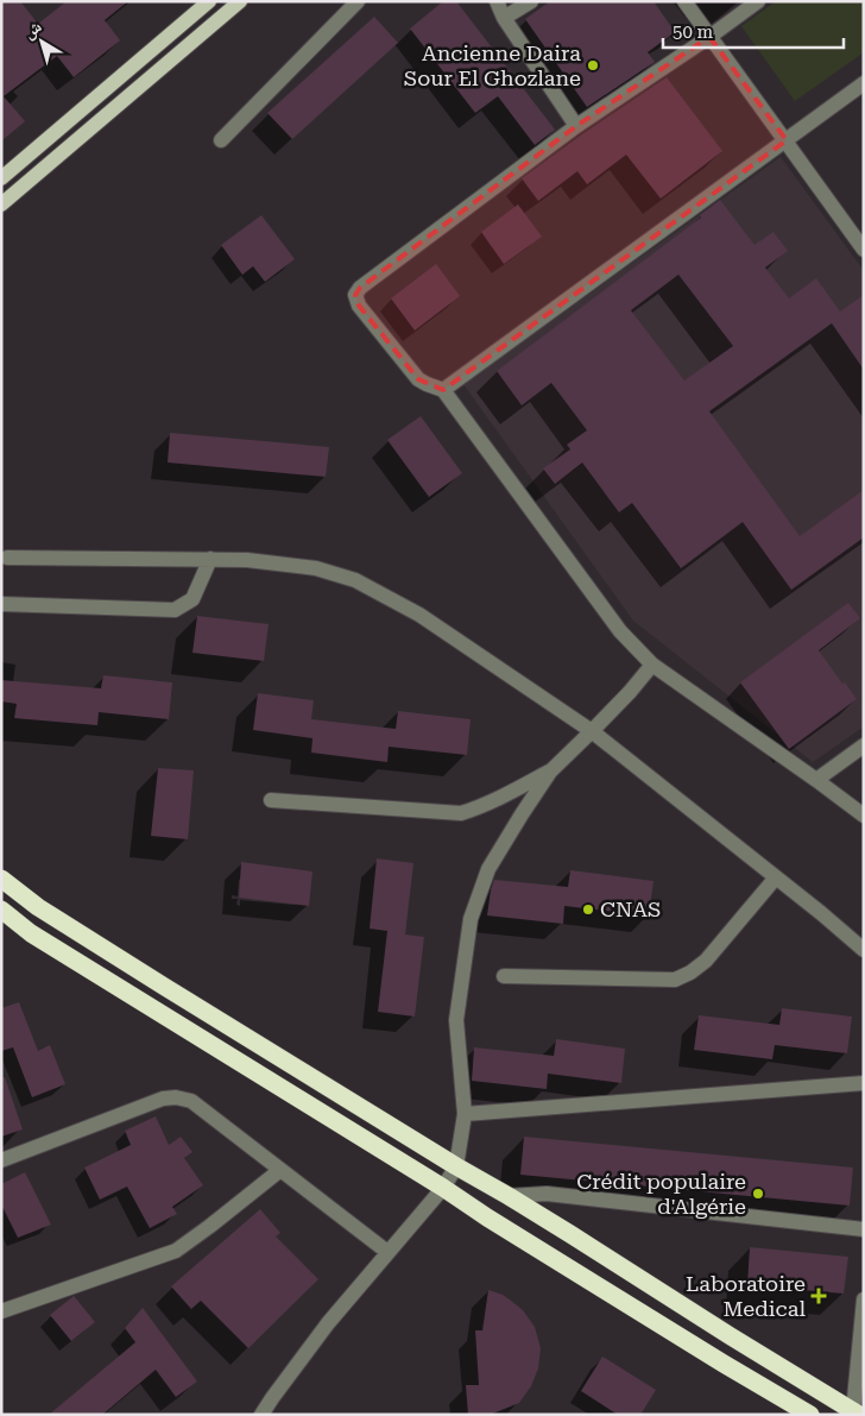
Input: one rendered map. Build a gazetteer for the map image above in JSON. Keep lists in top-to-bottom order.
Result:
{
  "places": {
    "other": ["Ancienne Daira Sour El Ghozlane", "CNAS", "Crédit populaire d'Algérie"],
    "health": ["Laboratoire Medical"]
  },
  "scale_bar": "50 m",
  "north": "top left"
}
